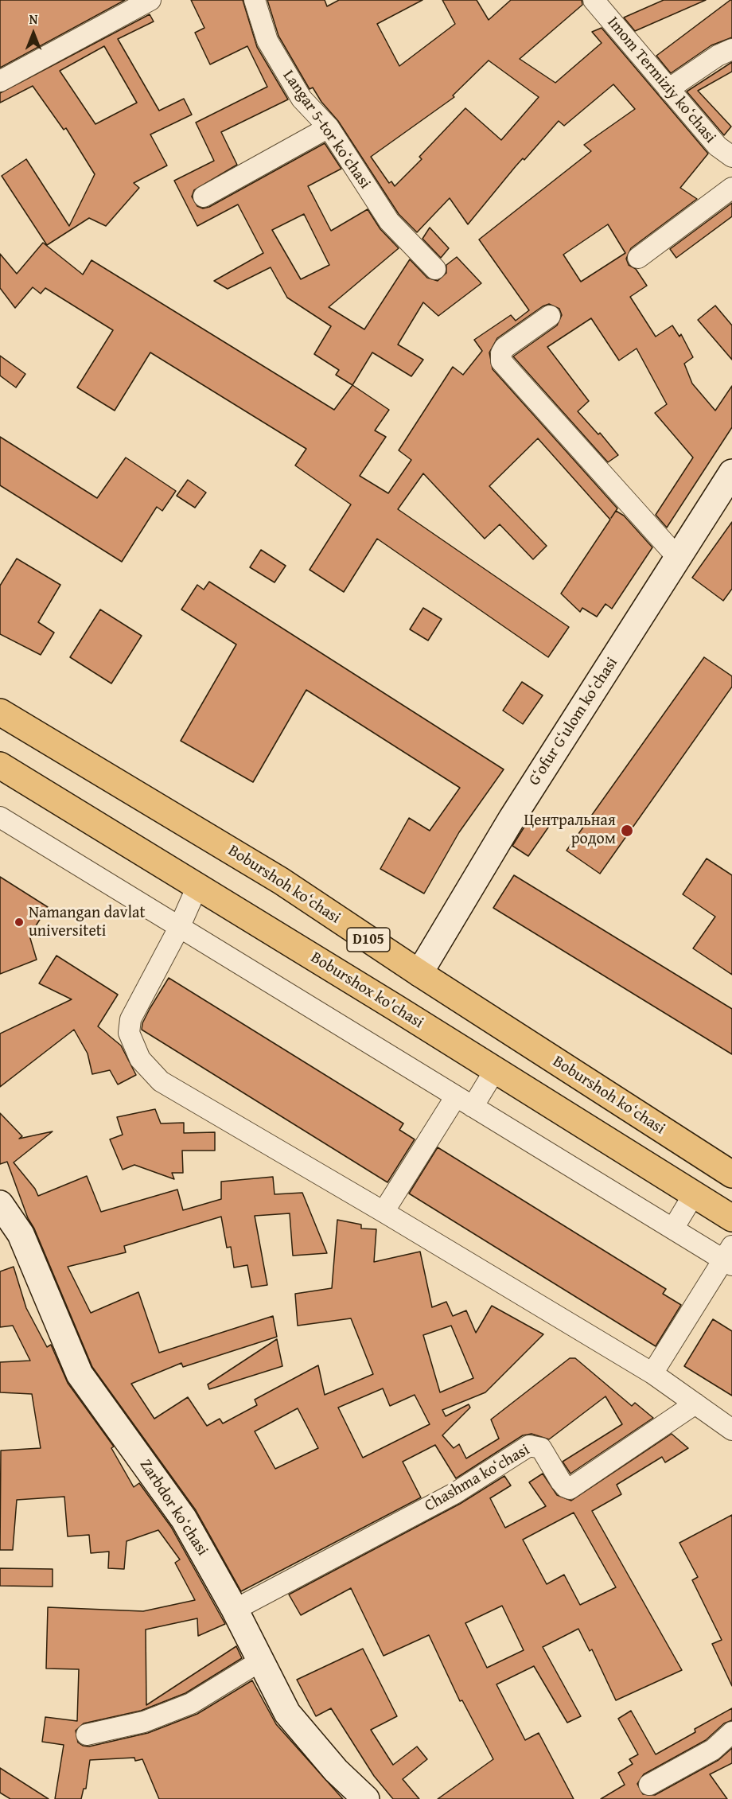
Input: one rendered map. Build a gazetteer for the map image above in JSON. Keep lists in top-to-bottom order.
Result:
{
  "streets": {
    "main road": ["Boburshoh koʻchasi", "D105", "Boburshox ko'chasi"],
    "street": [
      "Imom Termiziy koʻchasi",
      "Langar 5-tor koʻchasi",
      "Gʻofur Gʻulom koʻchasi",
      "Chashma koʻchasi",
      "Zarbdor koʻchasi"
    ]
  },
  "crossings": [
    ["Gʻofur Gʻulom koʻchasi", "Boburshoh koʻchasi"],
    ["Chashma koʻchasi", "Zarbdor koʻchasi"]
  ],
  "places": ["Центральная родом", "Namangan davlat universiteti"],
  "north": "top"
}
